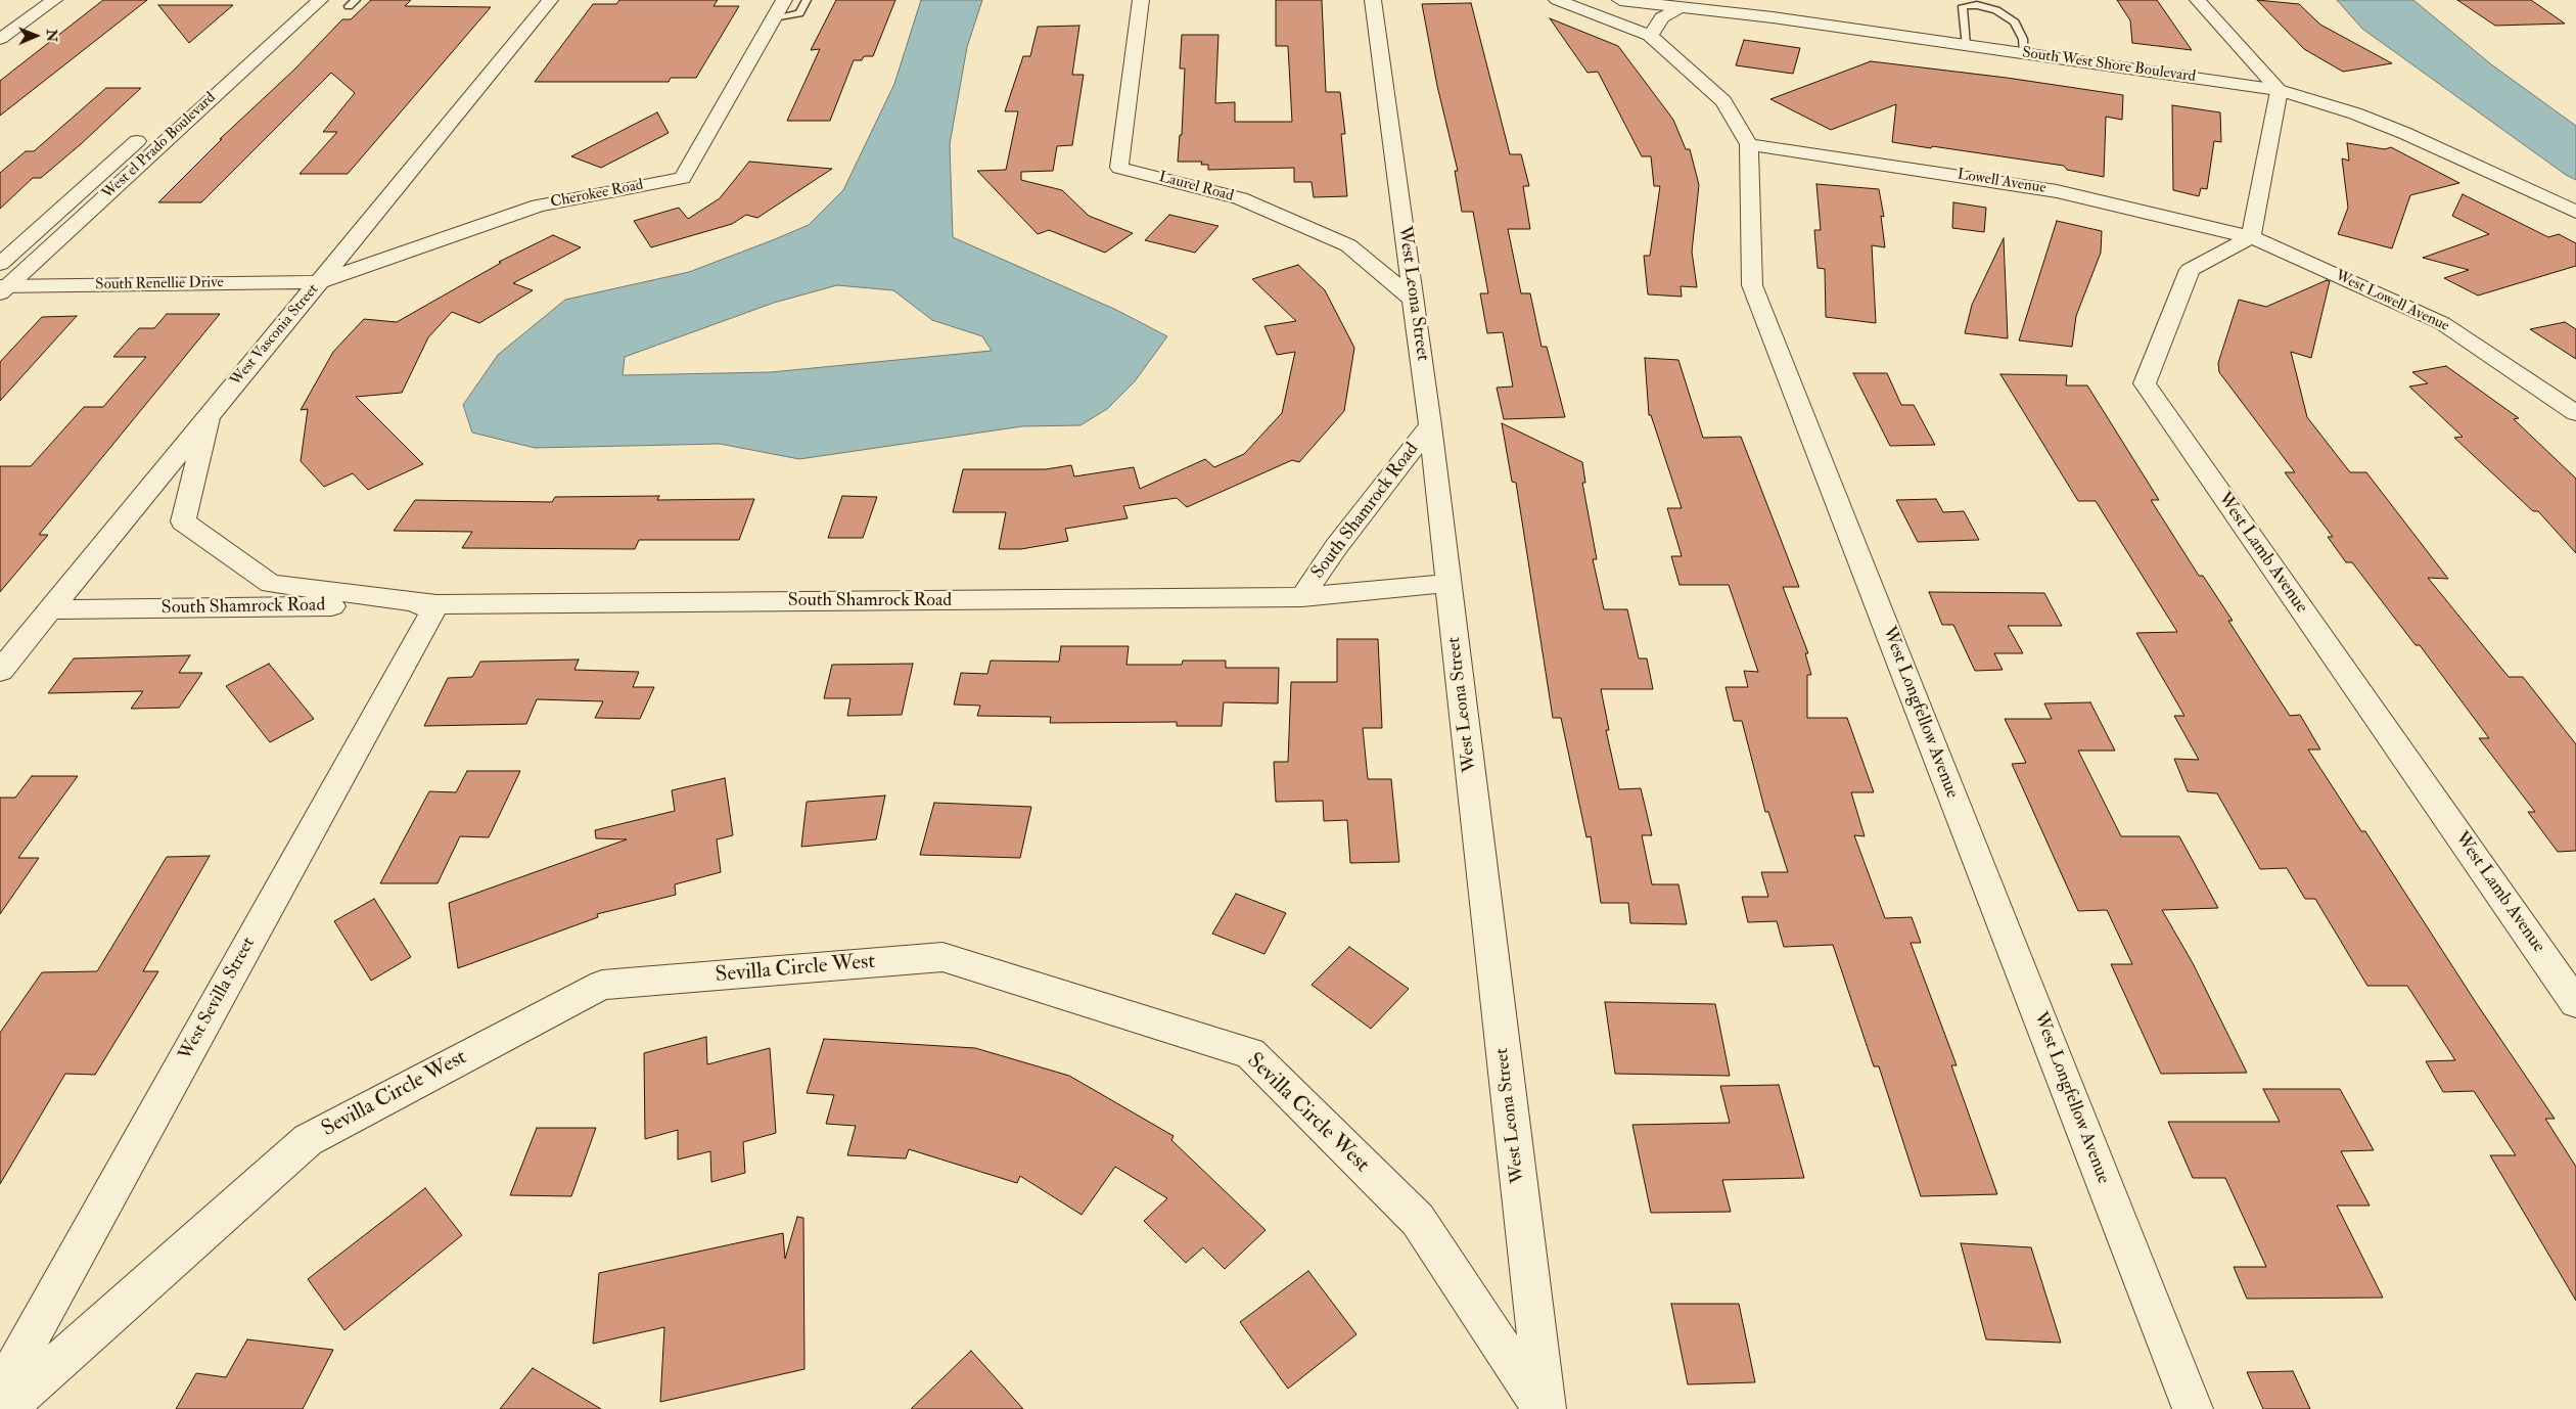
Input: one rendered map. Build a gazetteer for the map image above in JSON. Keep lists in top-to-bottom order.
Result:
{
  "streets": {
    "street": [
      "South West Shore Boulevard",
      "West el Prado Boulevard",
      "Lowell Avenue",
      "Laurel Road",
      "Cherokee Road",
      "South Renellie Drive",
      "West Leona Street",
      "West Lowell Avenue",
      "West Vasconia Street",
      "South Shamrock Road",
      "West Lamb Avenue",
      "West Longfellow Avenue",
      "Sevilla Circle West",
      "West Sevilla Street"
    ]
  },
  "crossings": [
    ["West el Prado Boulevard", "South Renellie Drive"],
    ["Lowell Avenue", "West Lowell Avenue"],
    ["Lowell Avenue", "West Lamb Avenue"],
    ["Lowell Avenue", "West Longfellow Avenue"],
    ["Laurel Road", "West Leona Street"],
    ["Cherokee Road", "South Renellie Drive"],
    ["Cherokee Road", "West Vasconia Street"],
    ["South Renellie Drive", "West Vasconia Street"],
    ["West Leona Street", "South Shamrock Road"],
    ["West Leona Street", "Sevilla Circle West"],
    ["West Lowell Avenue", "West Lamb Avenue"],
    ["West Vasconia Street", "South Shamrock Road"],
    ["South Shamrock Road", "West Sevilla Street"]
  ],
  "north": "right"
}
